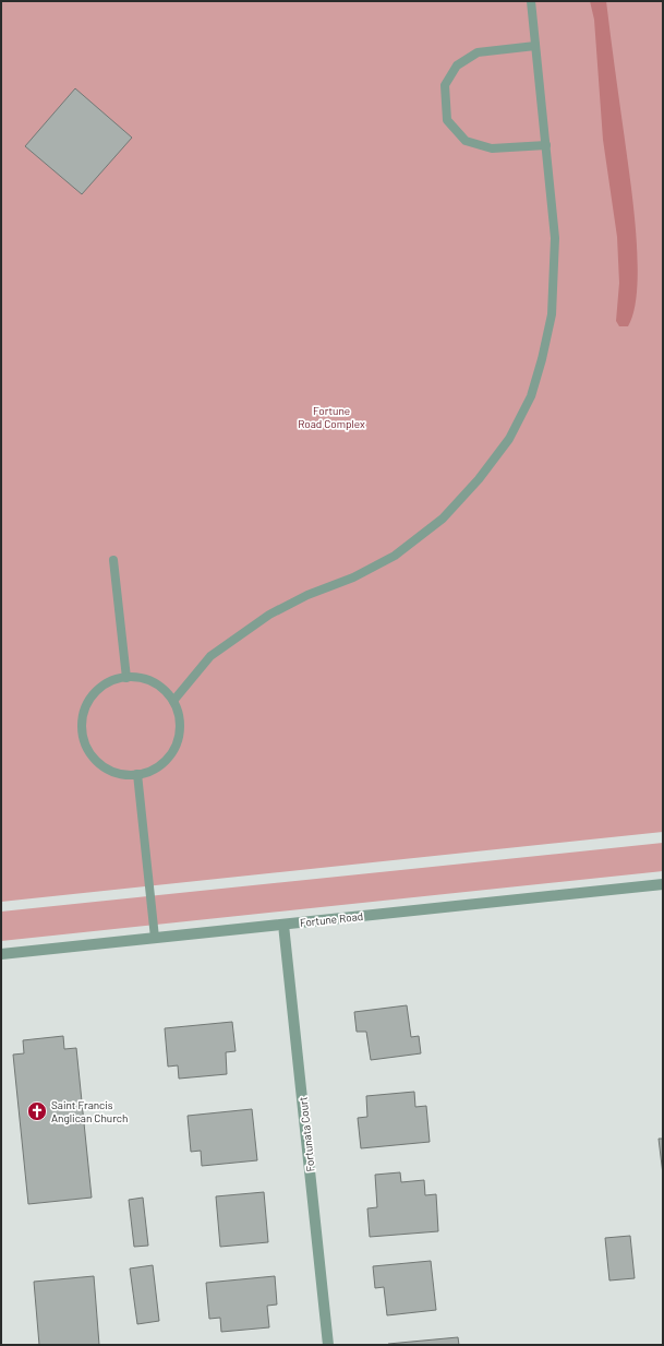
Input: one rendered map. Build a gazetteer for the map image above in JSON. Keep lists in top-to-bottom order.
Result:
{
  "streets": {
    "street": ["Fortune Road", "Fortunata Court"]
  },
  "crossings": [
    ["Fortune Road", "Fortunata Court"]
  ],
  "parks": ["Fortune Road Complex"],
  "places": {
    "church": ["Saint Francis Anglican Church"]
  }
}
